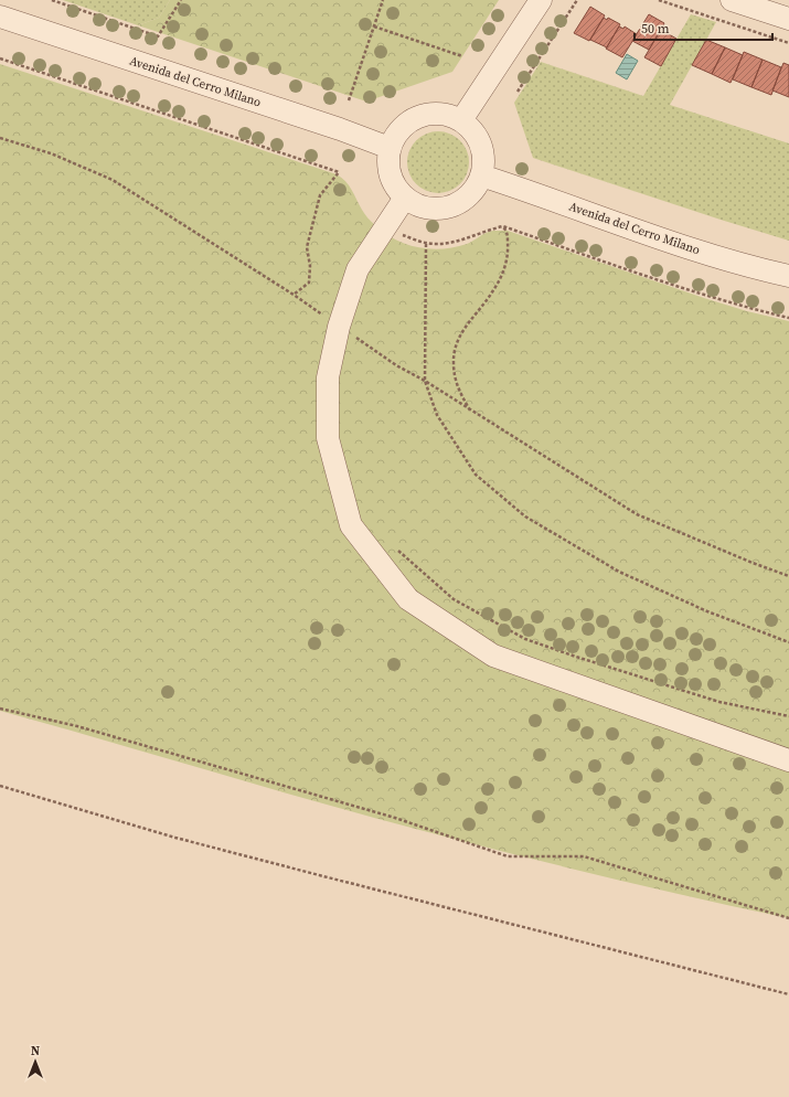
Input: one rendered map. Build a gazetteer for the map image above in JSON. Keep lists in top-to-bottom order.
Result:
{
  "streets": {
    "street": ["Avenida del Cerro Milano"]
  },
  "scale_bar": "50 m",
  "north": "top"
}
